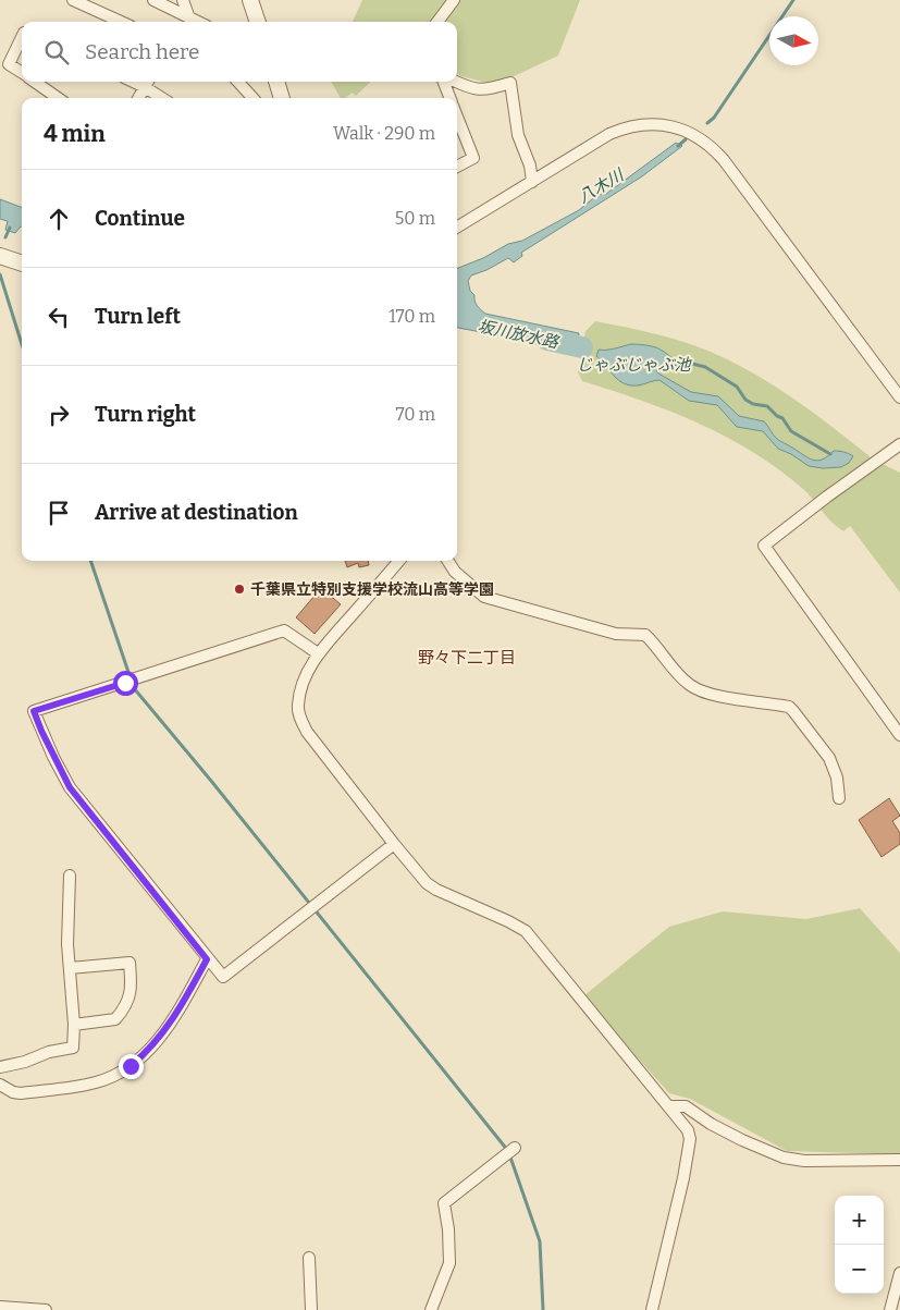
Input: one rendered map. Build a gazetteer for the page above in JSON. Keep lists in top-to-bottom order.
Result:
{
  "districts": ["野々下二丁目"],
  "water": ["八木川", "坂川放水路", "じゃぶじゃぶ池"],
  "places": ["千葉県立特別支援学校流山高等学園"],
  "north": "right",
  "page": {
    "search": "Search here",
    "heading": ["4 min", "Walk · 290 m"],
    "list": [
      ["Continue", "50 m"],
      ["Turn left", "170 m"],
      ["Turn right", "70 m"],
      "Arrive at destination"
    ],
    "map_buttons": ["+", "−"]
  }
}
